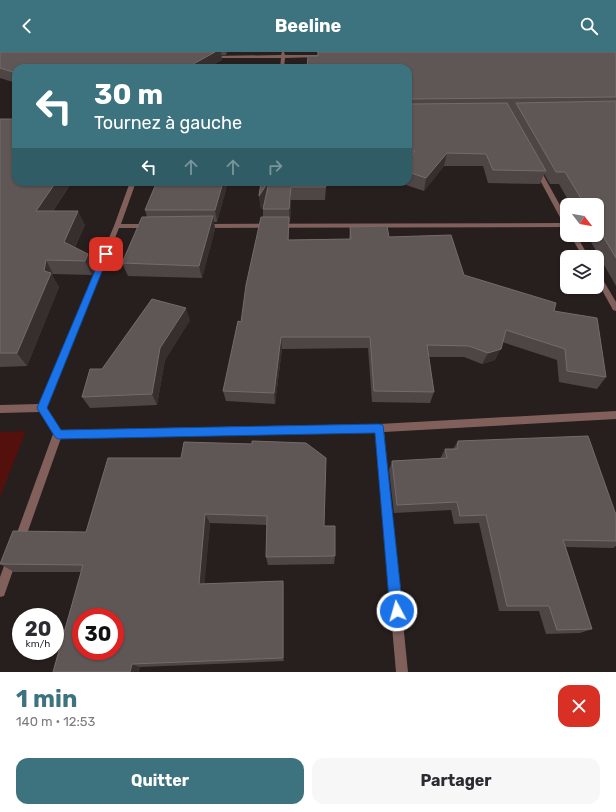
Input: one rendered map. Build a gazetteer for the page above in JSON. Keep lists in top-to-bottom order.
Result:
{
  "north": "bottom right",
  "page": {
    "header": "Beeline",
    "turn": ["30 m", "Tournez à gauche"],
    "speed": "20 km/h",
    "limit": "30",
    "heading": ["1 min", "140 m · 12:53"],
    "buttons": ["Quitter", "Partager"]
  }
}
